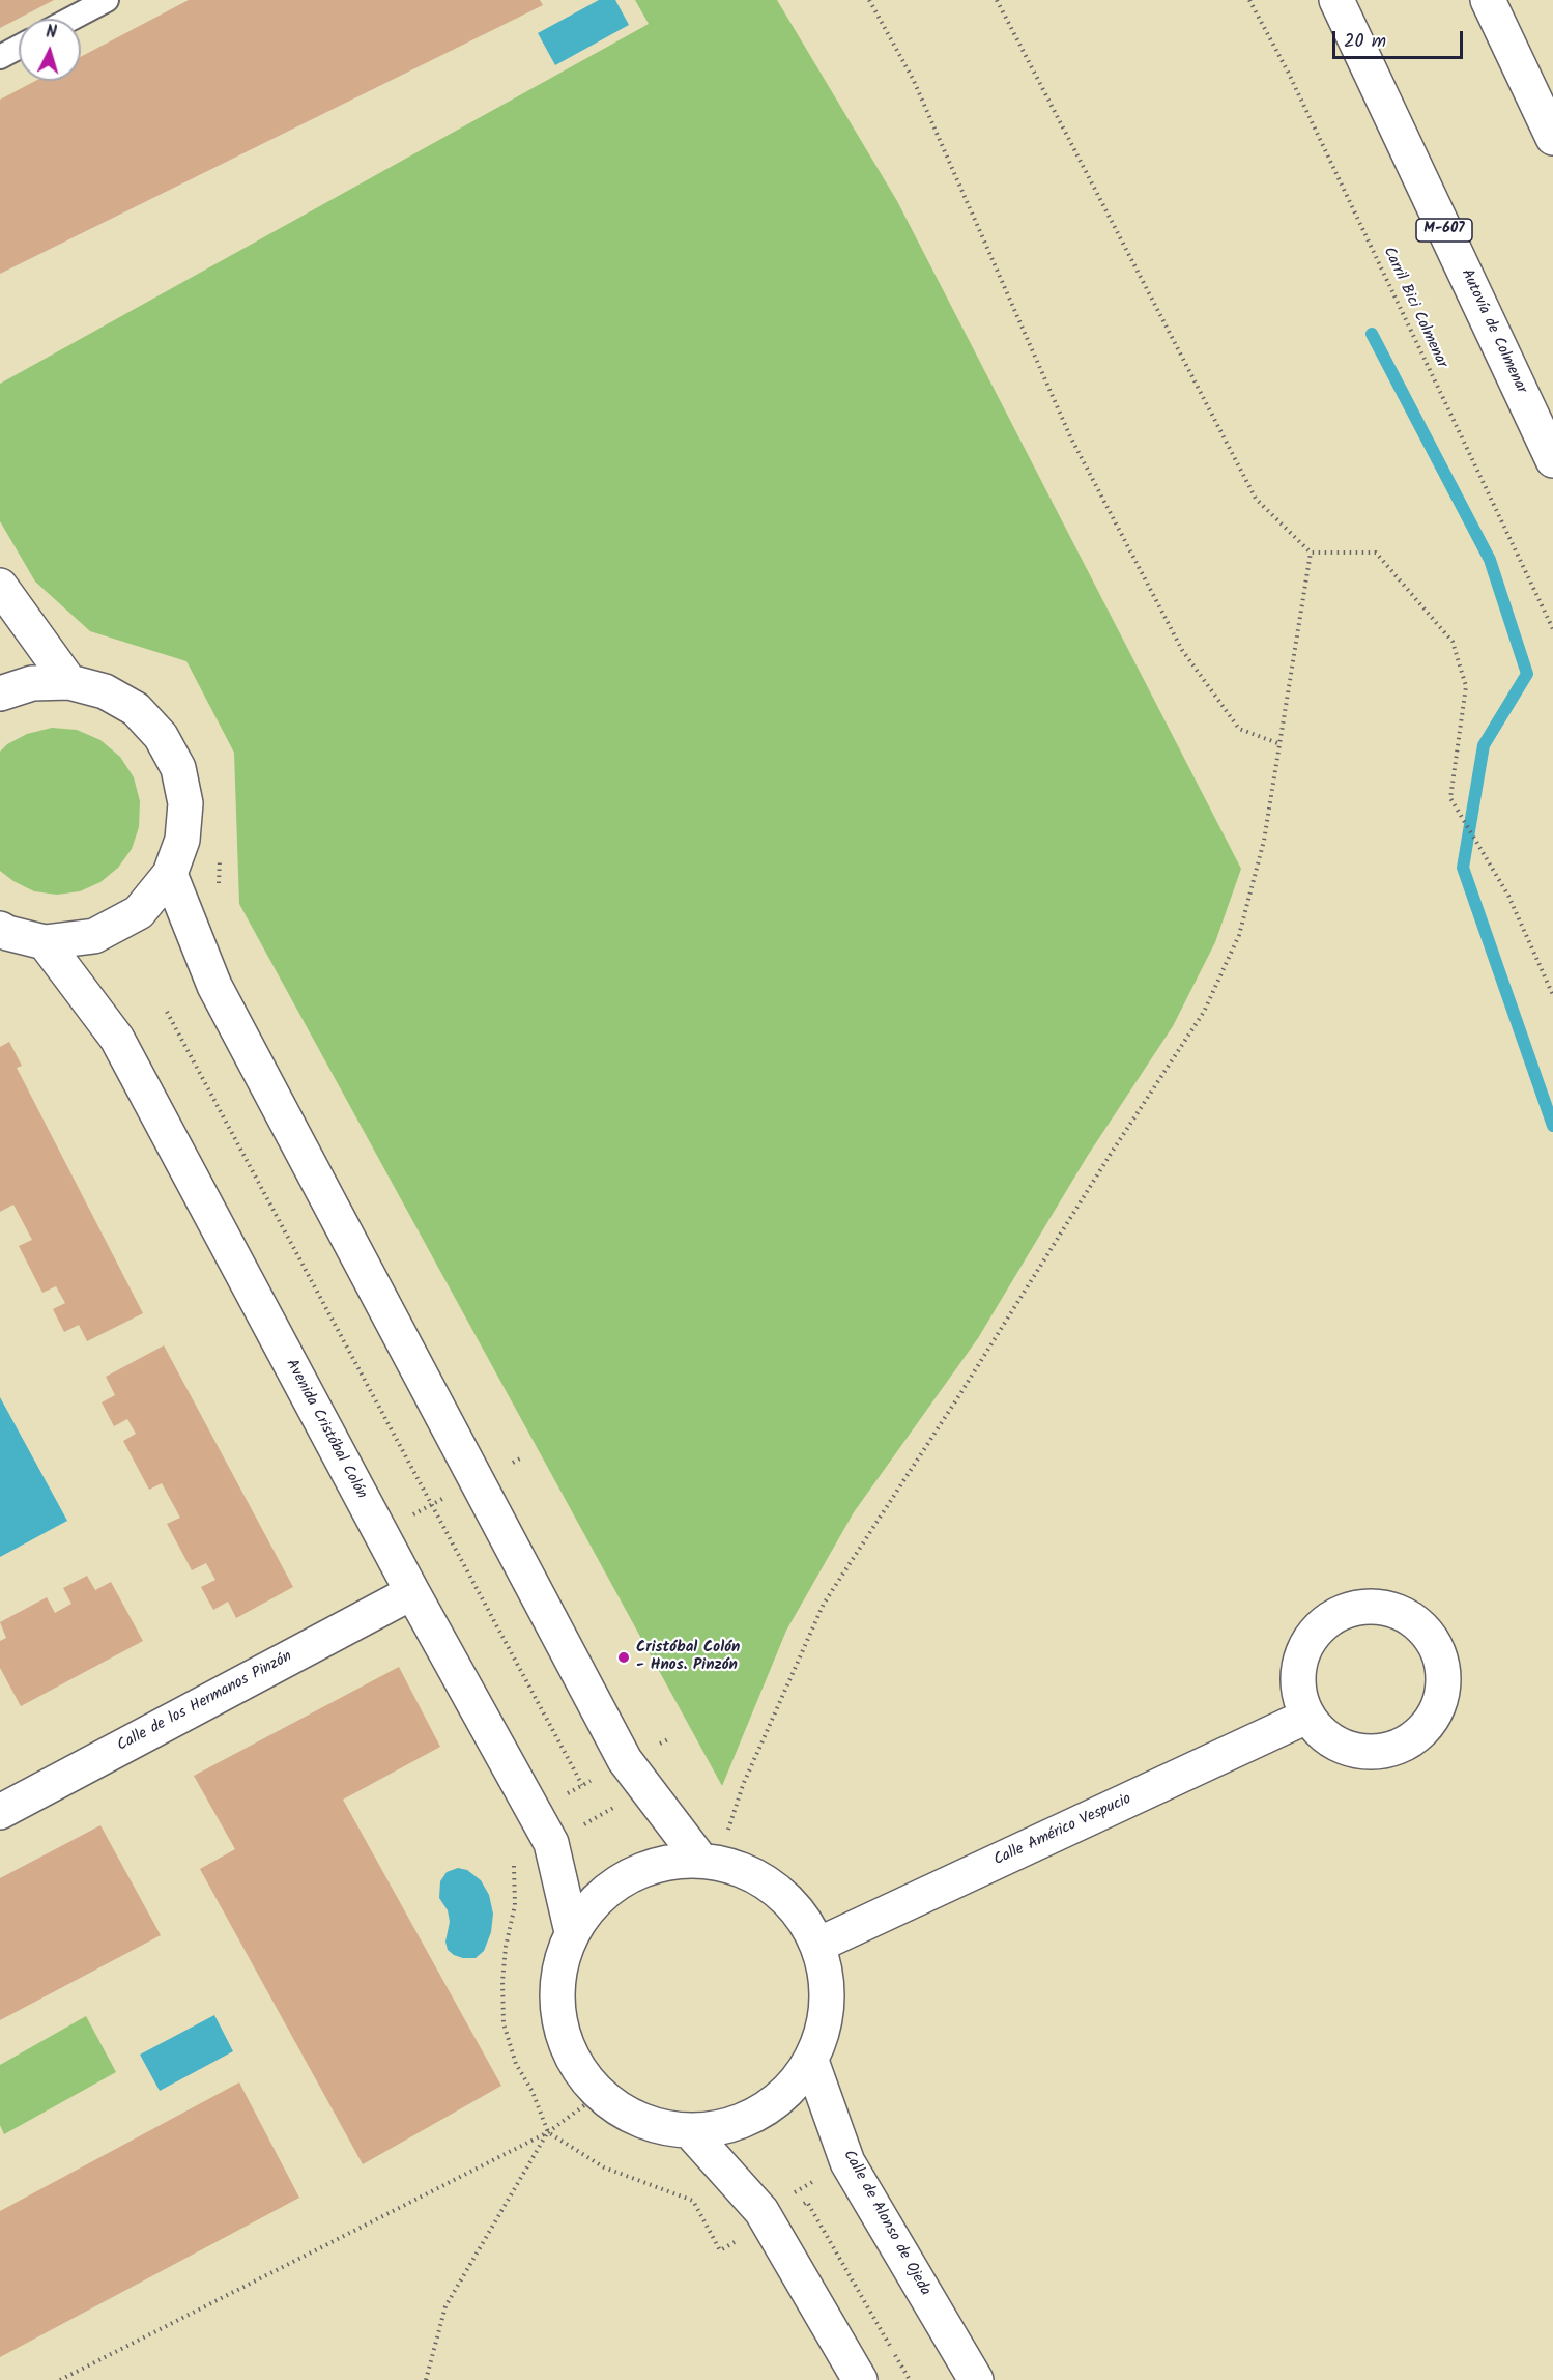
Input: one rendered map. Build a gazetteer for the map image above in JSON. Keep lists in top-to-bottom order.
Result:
{
  "streets": {
    "main road": [
      "M-607",
      "Autovía de Colmenar",
      "Avenida Cristóbal Colón",
      "Calle de los Hermanos Pinzón",
      "Calle Américo Vespucio",
      "Calle de Alonso de Ojeda"
    ],
    "path": ["Carril Bici Colmenar"]
  },
  "crossings": [
    ["Avenida Cristóbal Colón", "Calle de los Hermanos Pinzón"]
  ],
  "places": ["Cristóbal Colón - Hnos. Pinzón"],
  "scale_bar": "20 m",
  "north": "top"
}
